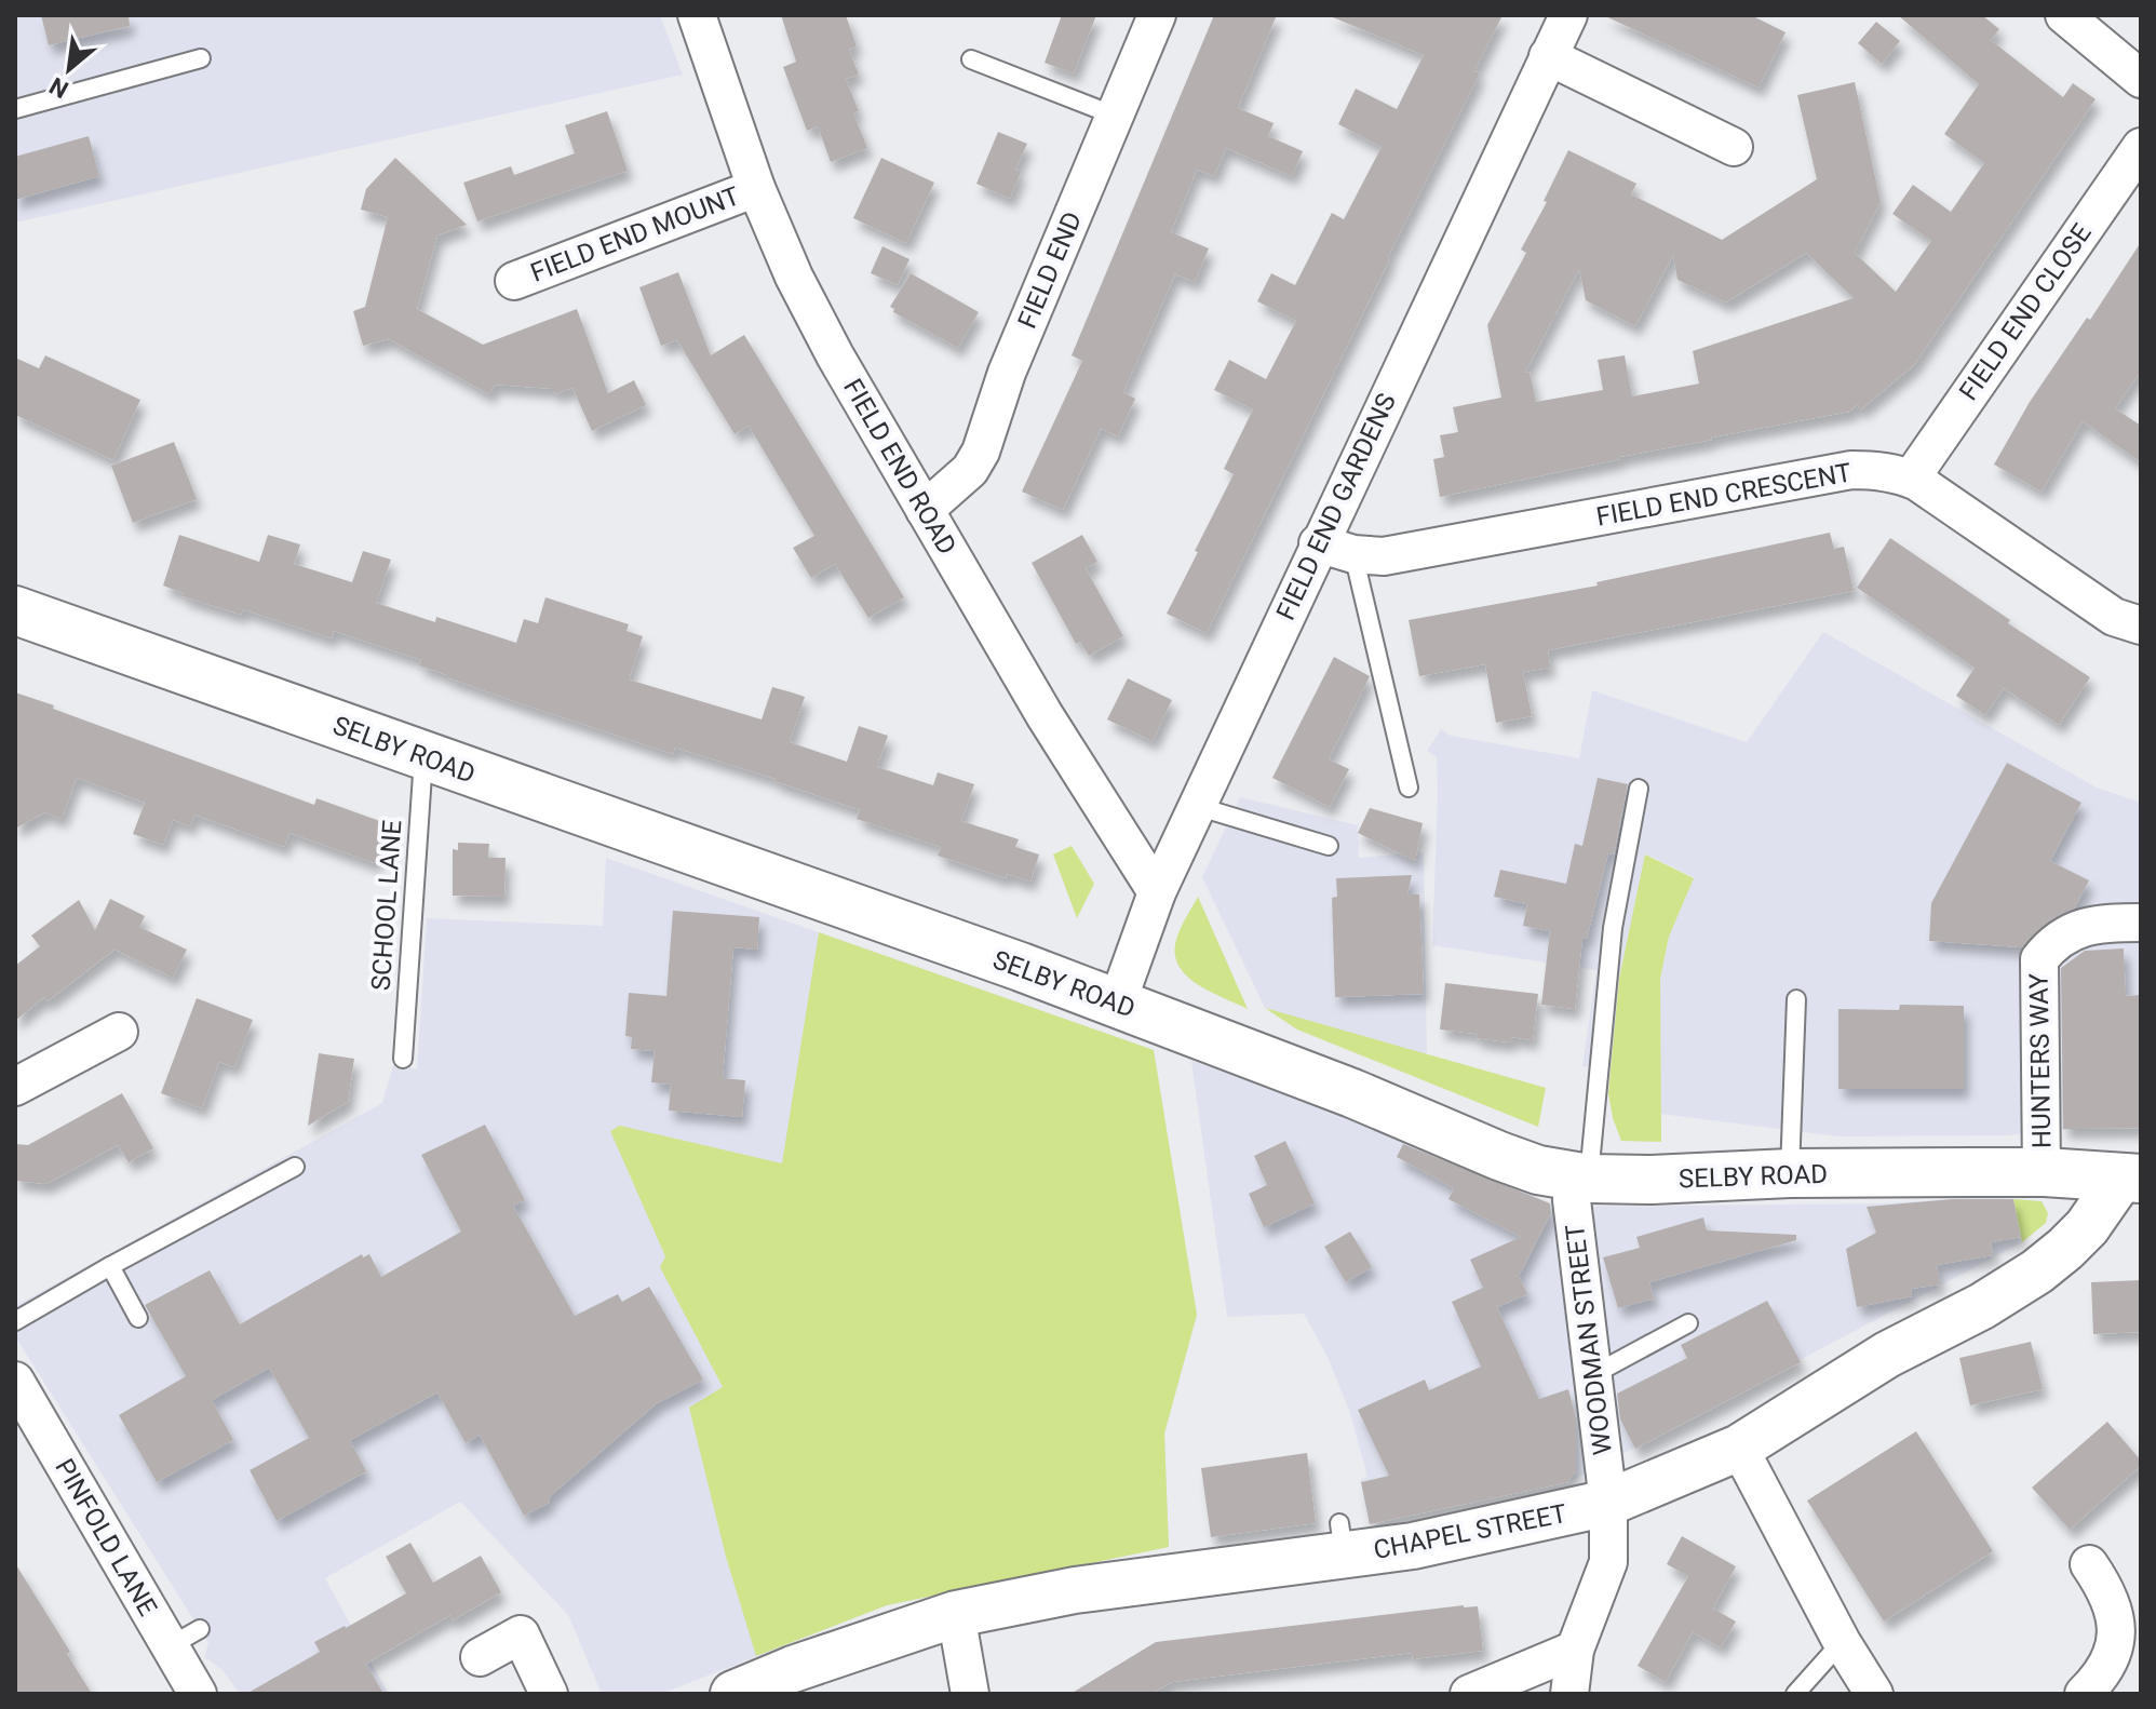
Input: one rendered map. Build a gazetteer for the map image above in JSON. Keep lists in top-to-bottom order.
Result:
{
  "streets": {
    "main road": ["SELBY ROAD"],
    "street": [
      "FIELD END MOUNT",
      "FIELD END",
      "FIELD END CLOSE",
      "FIELD END ROAD",
      "FIELD END CRESCENT",
      "FIELD END GARDENS",
      "HUNTERS WAY",
      "WOODMAN STREET",
      "CHAPEL STREET",
      "PINFOLD LANE"
    ],
    "lane": ["SCHOOL LANE"]
  },
  "crossings": [
    ["FIELD END MOUNT", "FIELD END ROAD"],
    ["FIELD END", "FIELD END ROAD"],
    ["FIELD END CLOSE", "FIELD END CRESCENT"],
    ["FIELD END ROAD", "FIELD END GARDENS"],
    ["FIELD END CRESCENT", "FIELD END GARDENS"],
    ["FIELD END GARDENS", "SELBY ROAD"],
    ["SELBY ROAD", "SCHOOL LANE"],
    ["SELBY ROAD", "HUNTERS WAY"],
    ["SELBY ROAD", "WOODMAN STREET"],
    ["SELBY ROAD", "CHAPEL STREET"],
    ["WOODMAN STREET", "CHAPEL STREET"]
  ],
  "north": "bottom left"
}
